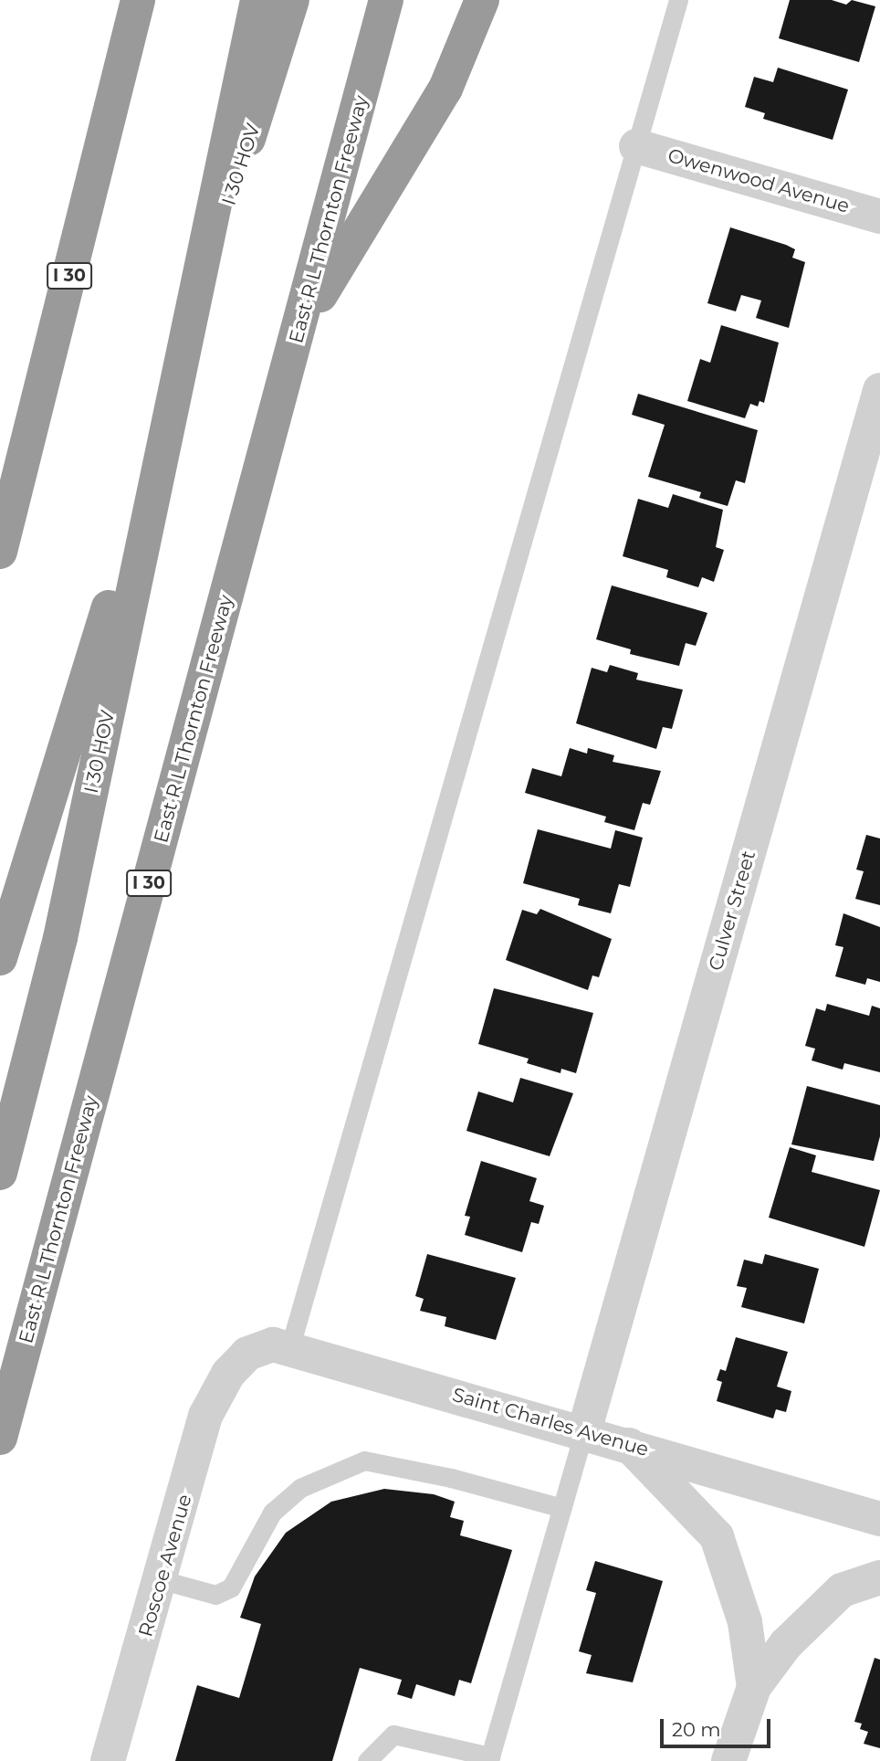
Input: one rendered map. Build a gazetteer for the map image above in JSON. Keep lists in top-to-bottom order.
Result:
{
  "streets": {
    "highway": ["I 30 HOV", "East R L Thornton Freeway", "I 30"],
    "street": [
      "Owenwood Avenue",
      "Culver Street",
      "Saint Charles Avenue",
      "Roscoe Avenue"
    ]
  },
  "crossings": [
    ["Culver Street", "Saint Charles Avenue"],
    ["Saint Charles Avenue", "Roscoe Avenue"]
  ],
  "scale_bar": "20 m"
}
